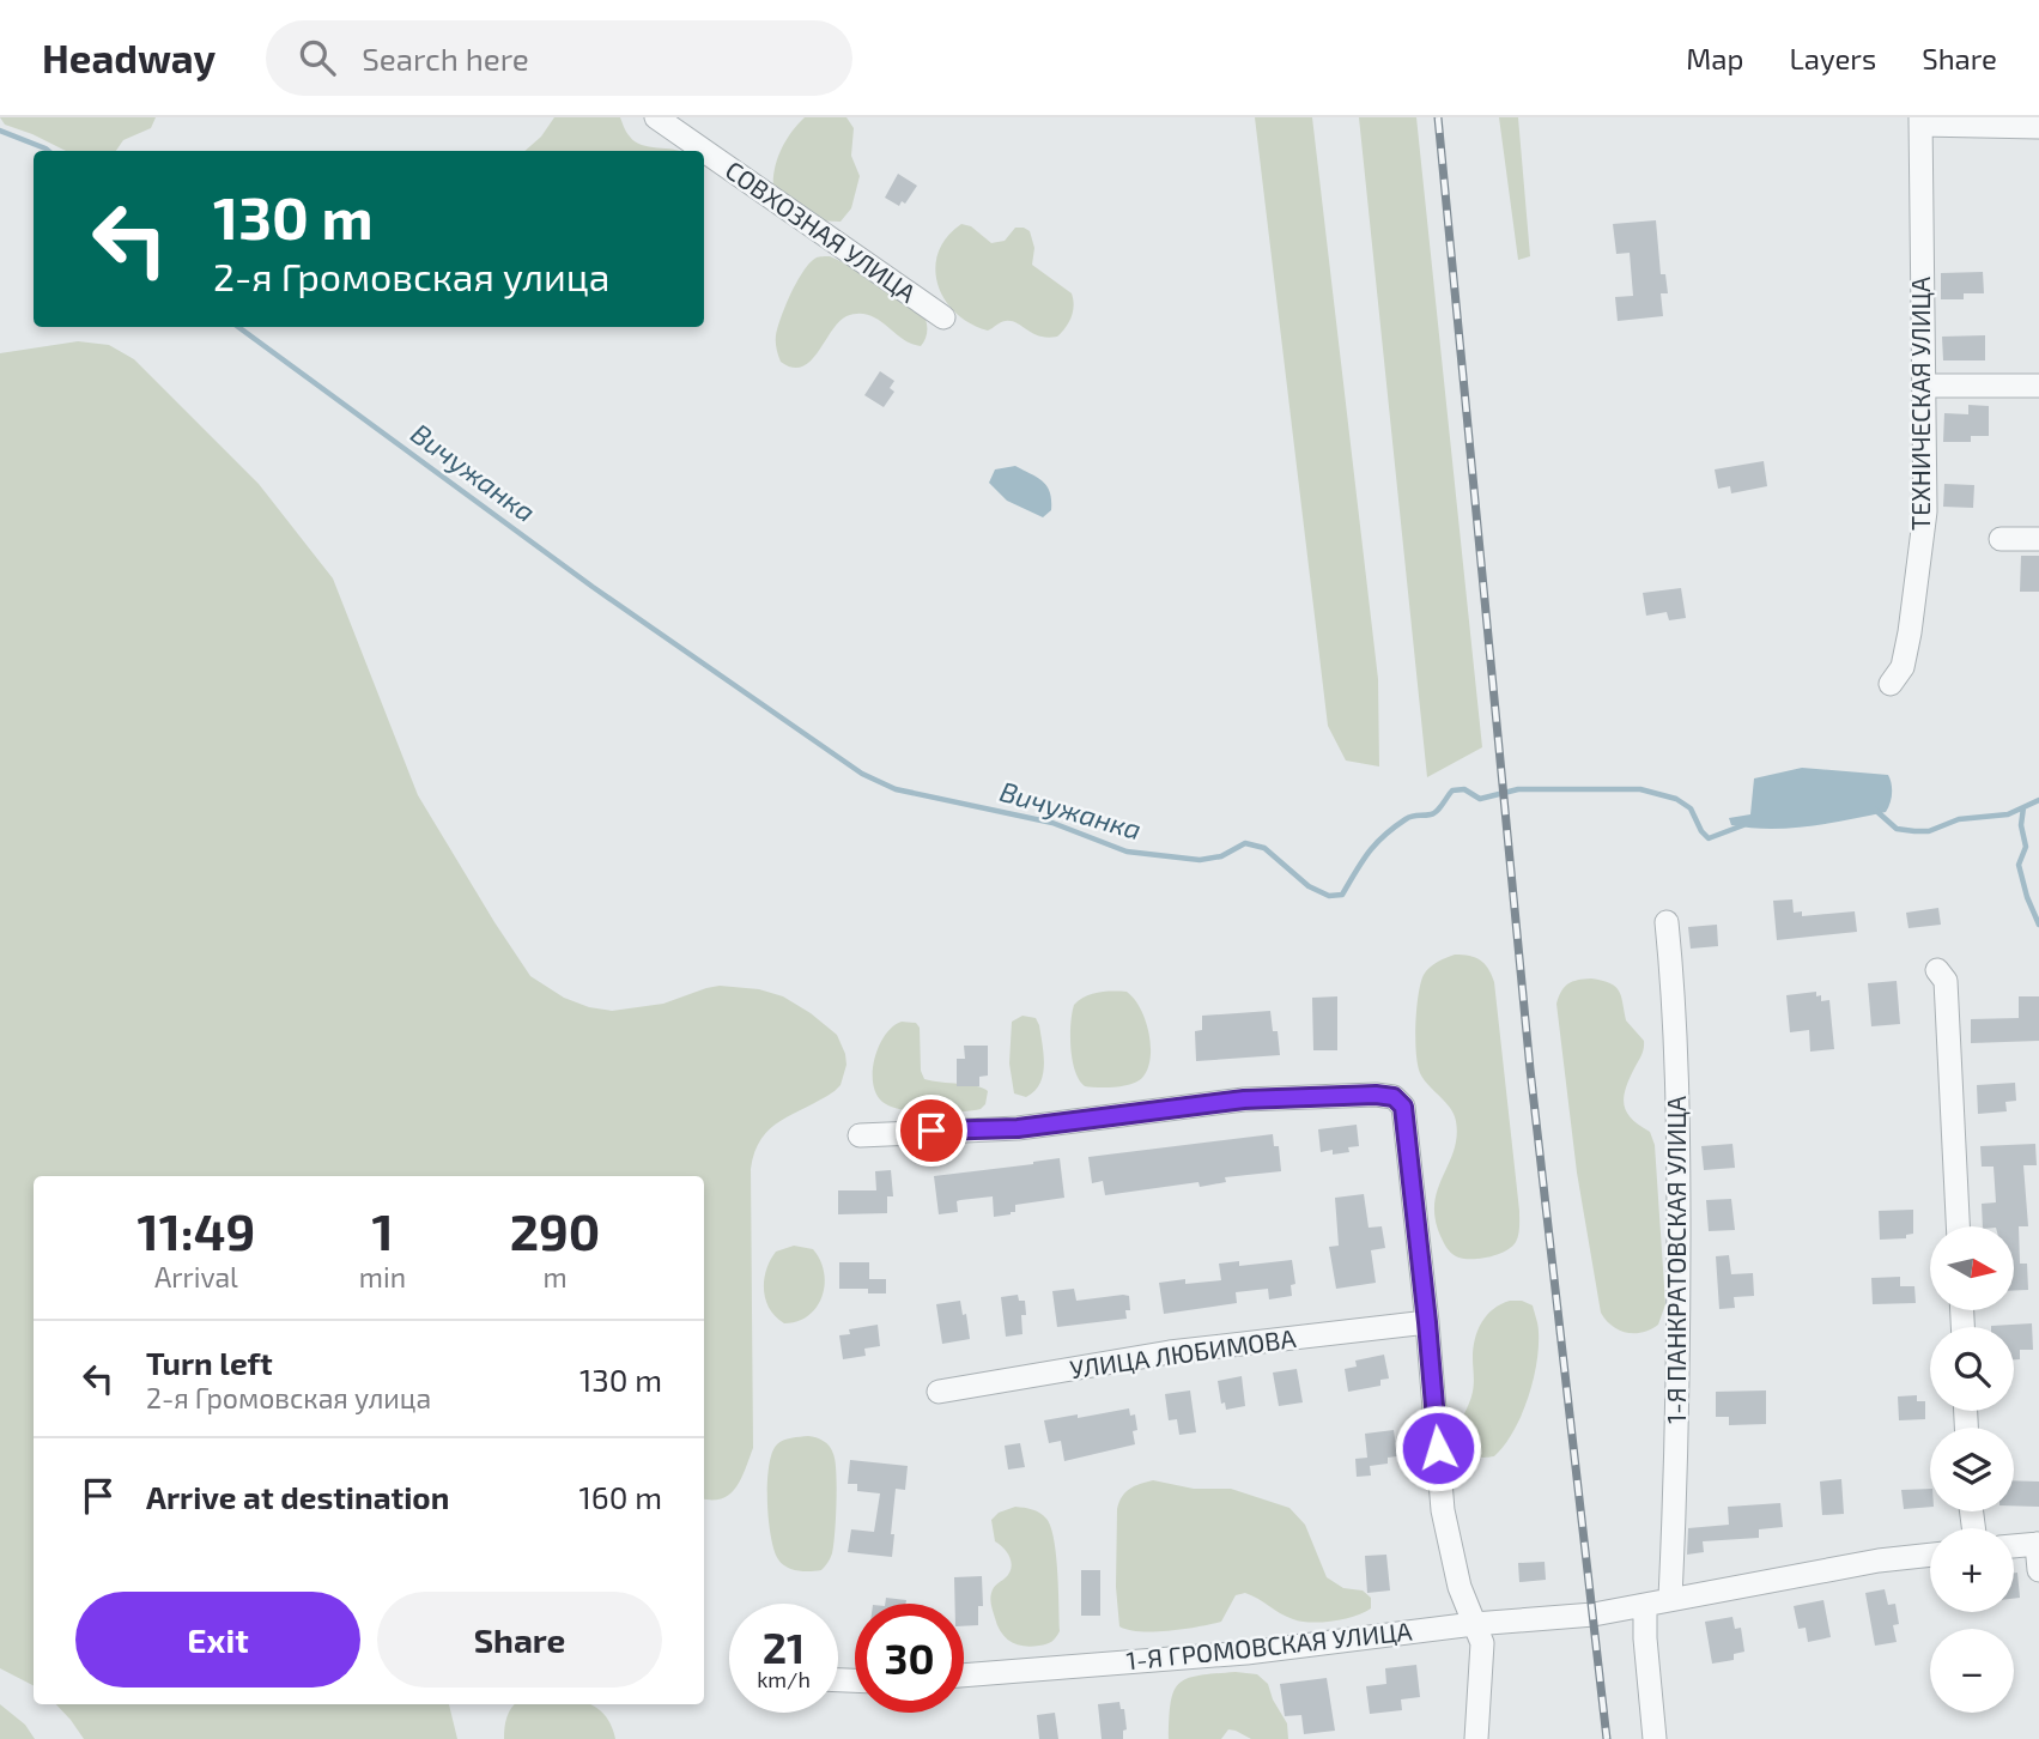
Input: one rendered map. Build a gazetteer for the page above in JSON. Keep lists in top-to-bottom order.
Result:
{
  "streets": {
    "street": [
      "СОВХОЗНАЯ УЛИЦА",
      "ТЕХНИЧЕСКАЯ УЛИЦА",
      "1-Я ПАНКРАТОВСКАЯ УЛИЦА",
      "УЛИЦА ЛЮБИМОВА",
      "1-Я ГРОМОВСКАЯ УЛИЦА"
    ]
  },
  "crossings": [
    ["1-Я ПАНКРАТОВСКАЯ УЛИЦА", "1-Я ГРОМОВСКАЯ УЛИЦА"]
  ],
  "water": ["Вичужанка"],
  "north": "right",
  "page": {
    "header": "Headway",
    "search": "Search here",
    "nav": ["Map", "Layers", "Share"],
    "turn": ["130 m", "2-я Громовская улица"],
    "eta": [
      "11:49",
      "Arrival",
      "1",
      "min",
      "290",
      "m"
    ],
    "map_buttons": ["+", "−"],
    "list": [
      {
        "name": "Turn left",
        "note": "2-я Громовская улица",
        "value": "130 m"
      },
      {
        "name": "Arrive at destination",
        "value": "160 m"
      }
    ],
    "buttons": ["Exit", "Share"],
    "speed": "21 km/h",
    "limit": "30"
  }
}
